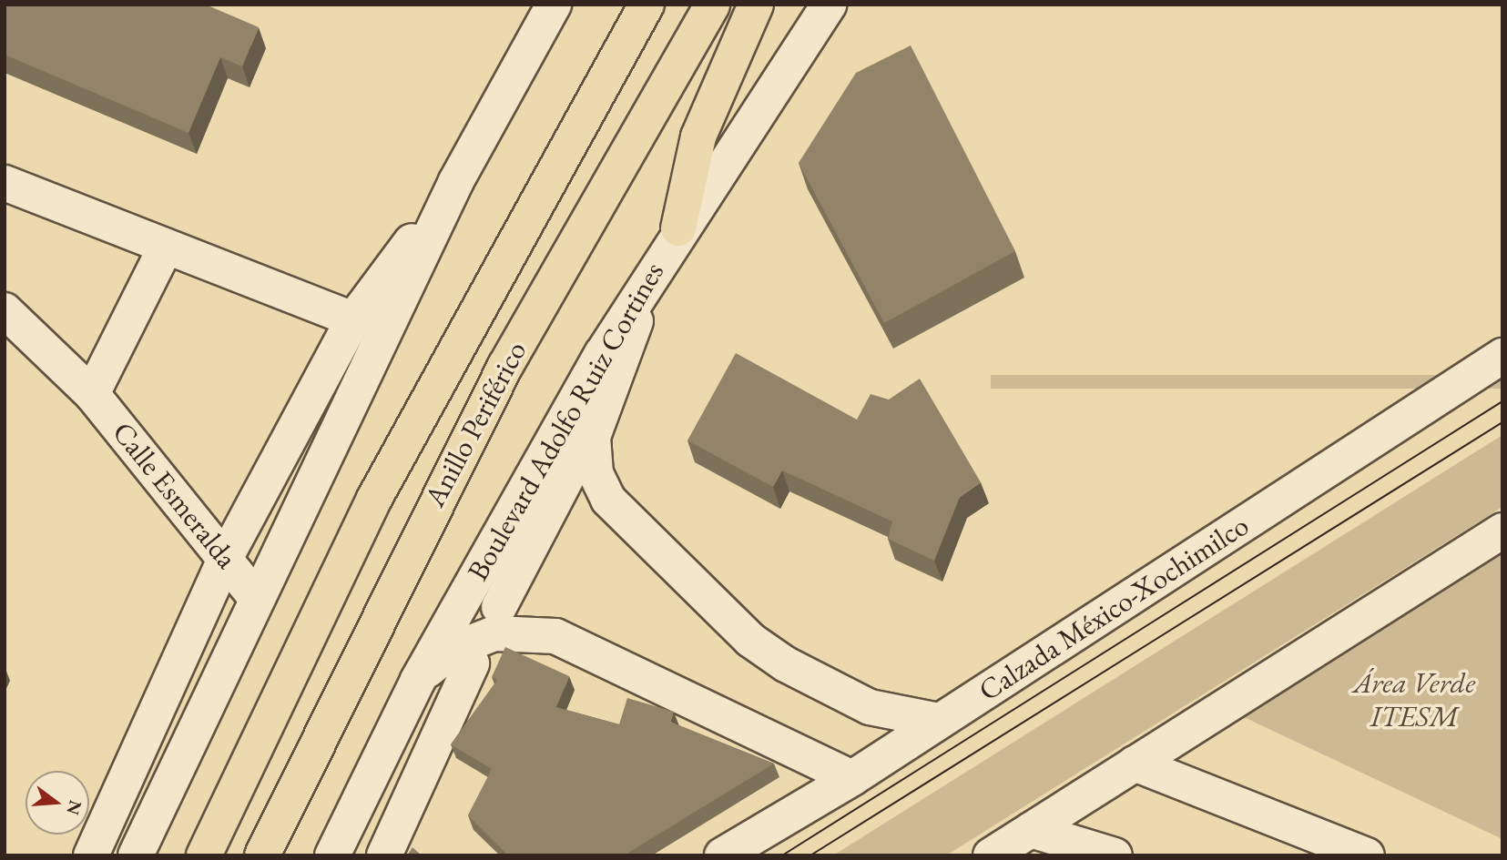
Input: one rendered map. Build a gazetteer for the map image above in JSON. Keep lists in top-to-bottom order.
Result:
{
  "streets": {
    "highway": ["Anillo Periférico"],
    "main road": ["Boulevard Adolfo Ruiz Cortines", "Calle Esmeralda", "Calzada México-Xochimilco"]
  },
  "parks": ["Área Verde ITESM"],
  "north": "right"
}
